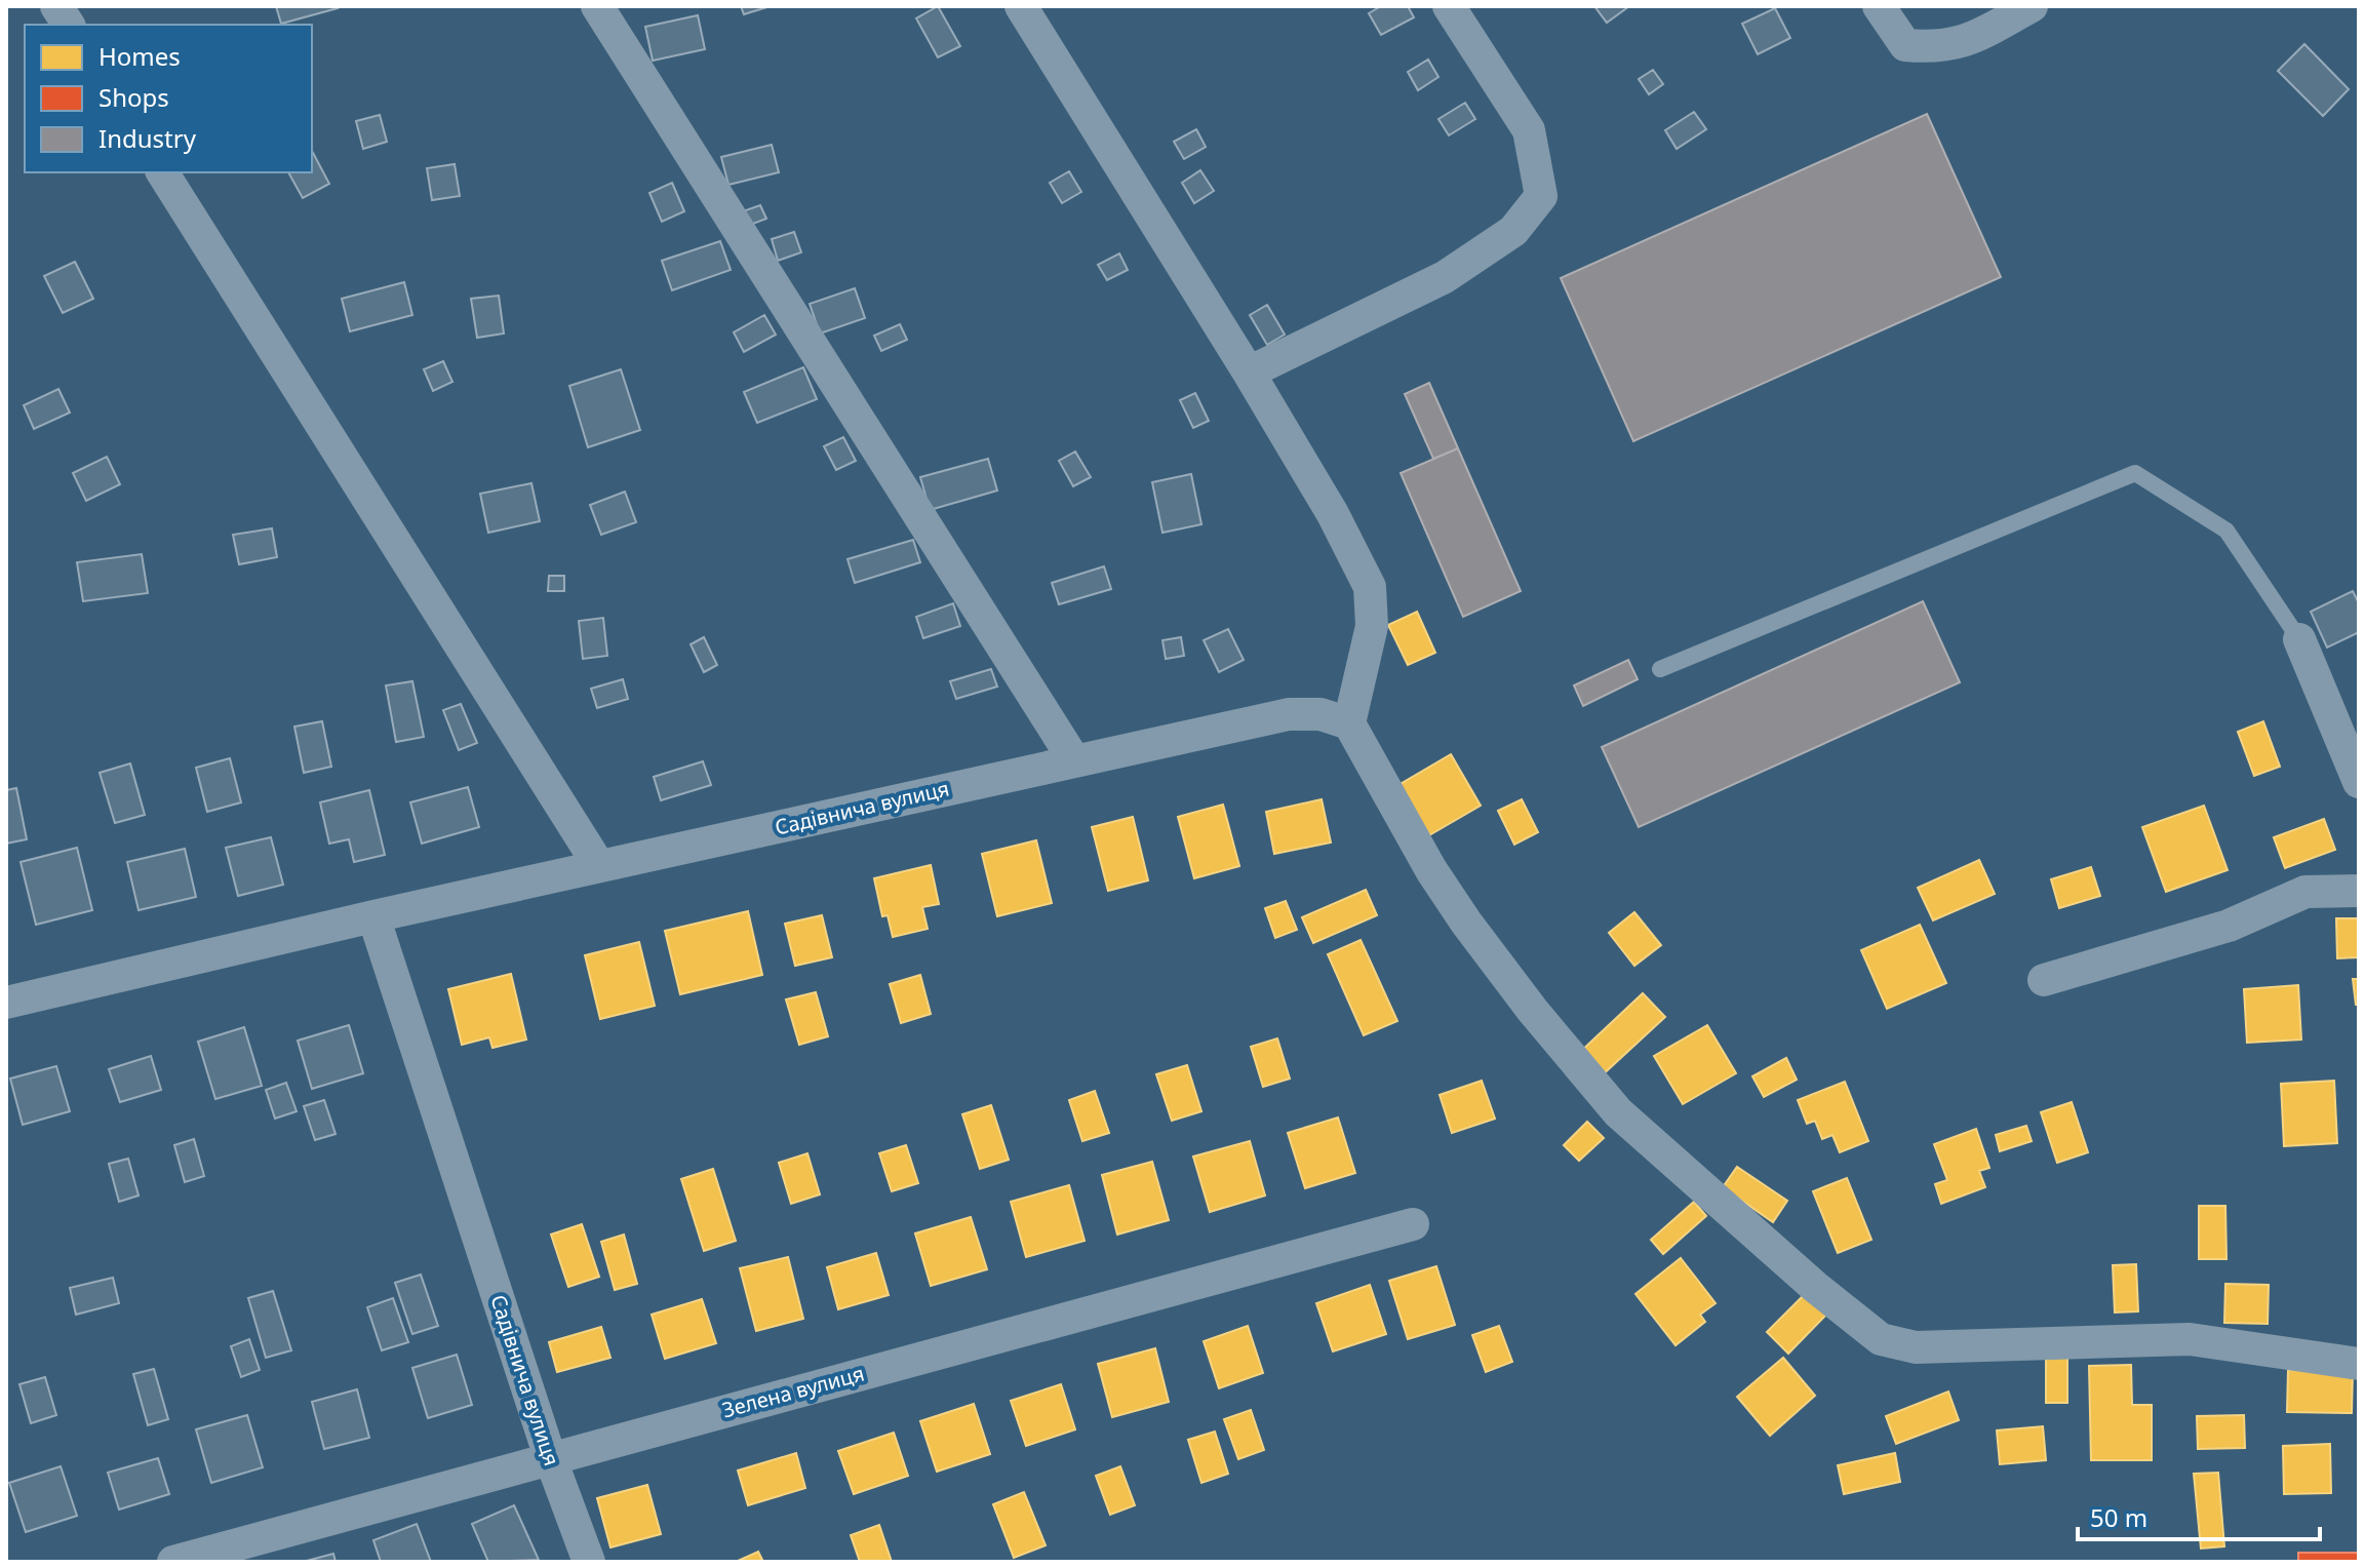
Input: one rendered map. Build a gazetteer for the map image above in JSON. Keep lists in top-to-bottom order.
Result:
{
  "streets": {
    "street": ["Садівнича вулиця", "Зелена вулиця"]
  },
  "crossings": [
    ["Садівнича вулиця", "Зелена вулиця"]
  ],
  "legend": ["Homes", "Shops", "Industry"],
  "scale_bar": "50 m"
}
